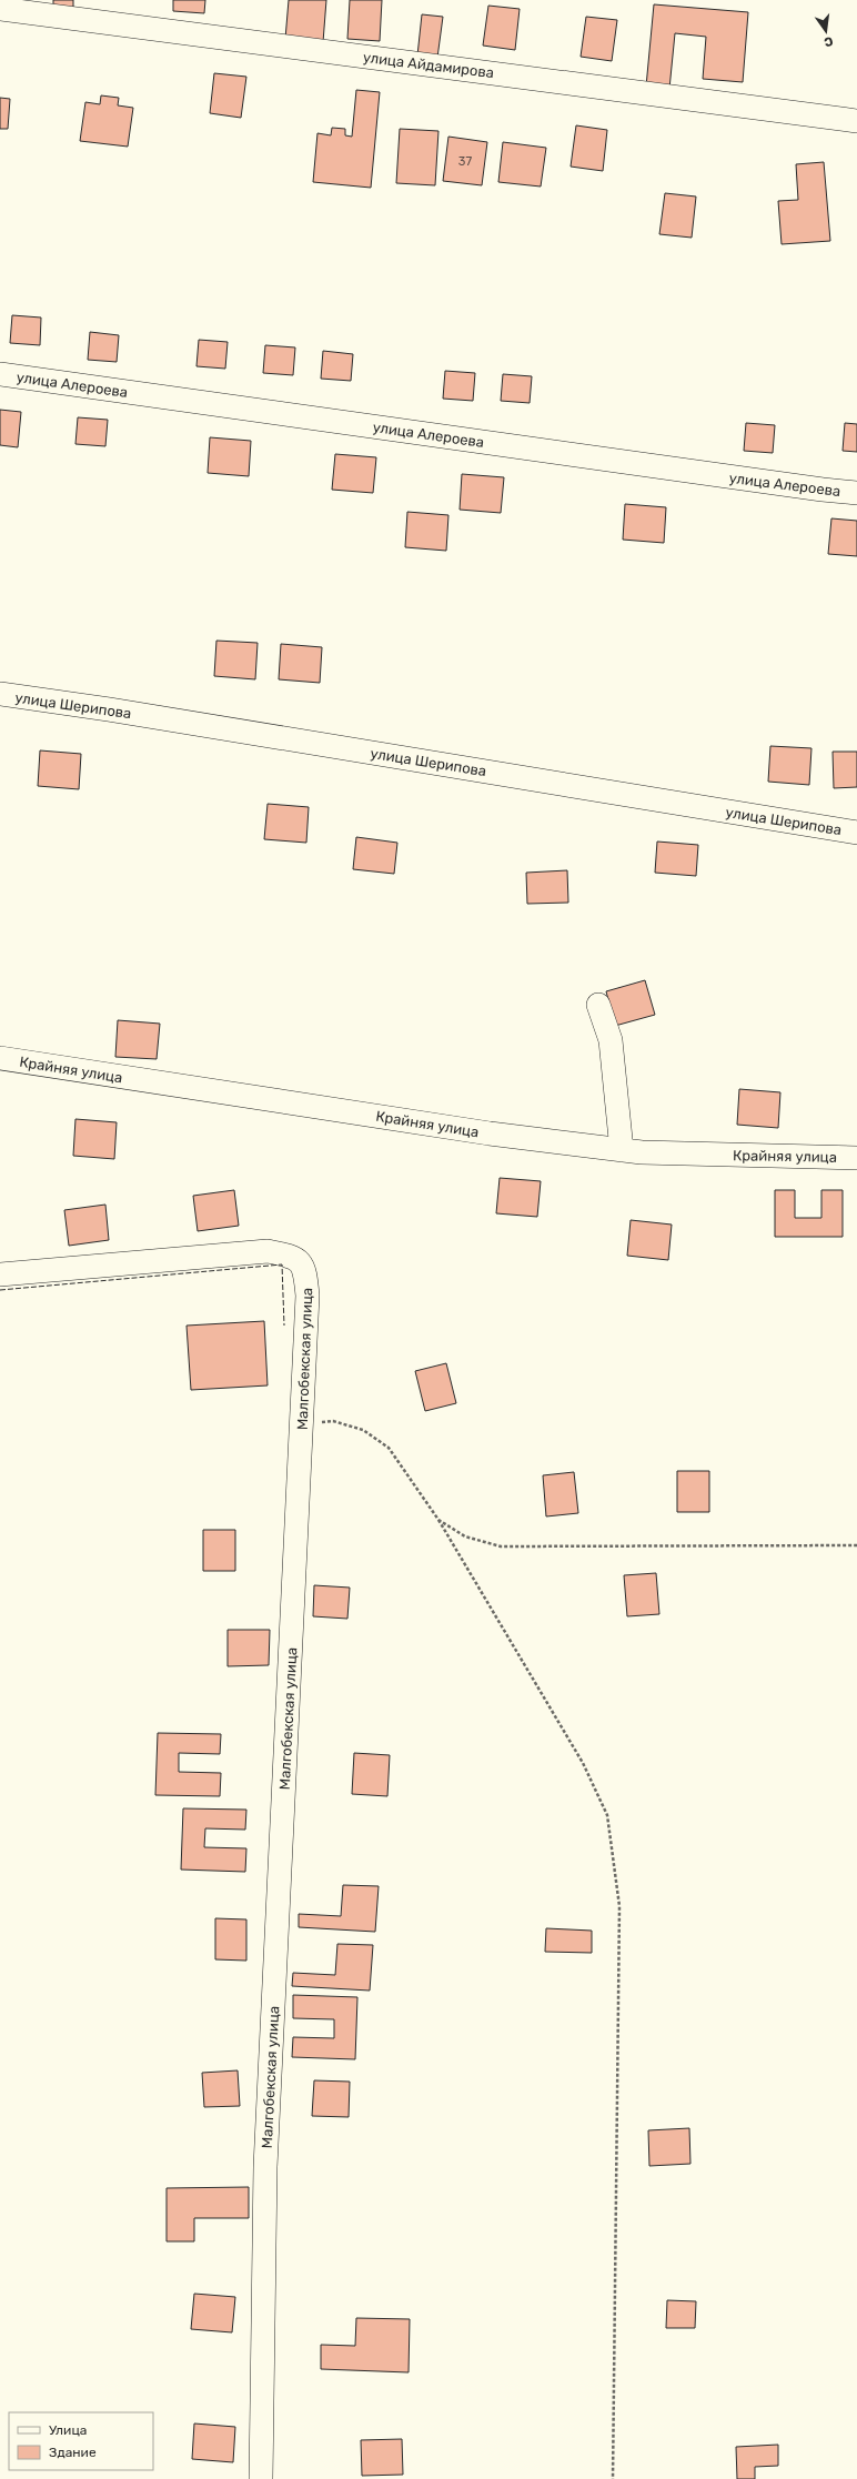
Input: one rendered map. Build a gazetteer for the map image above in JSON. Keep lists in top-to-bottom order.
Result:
{
  "streets": {
    "street": [
      "улица Айдамирова",
      "улица Алероева",
      "улица Шерипова",
      "Крайняя улица",
      "Малгобекская улица"
    ]
  },
  "house_numbers": ["37"],
  "legend": ["Улица", "Здание"],
  "north": "bottom"
}
